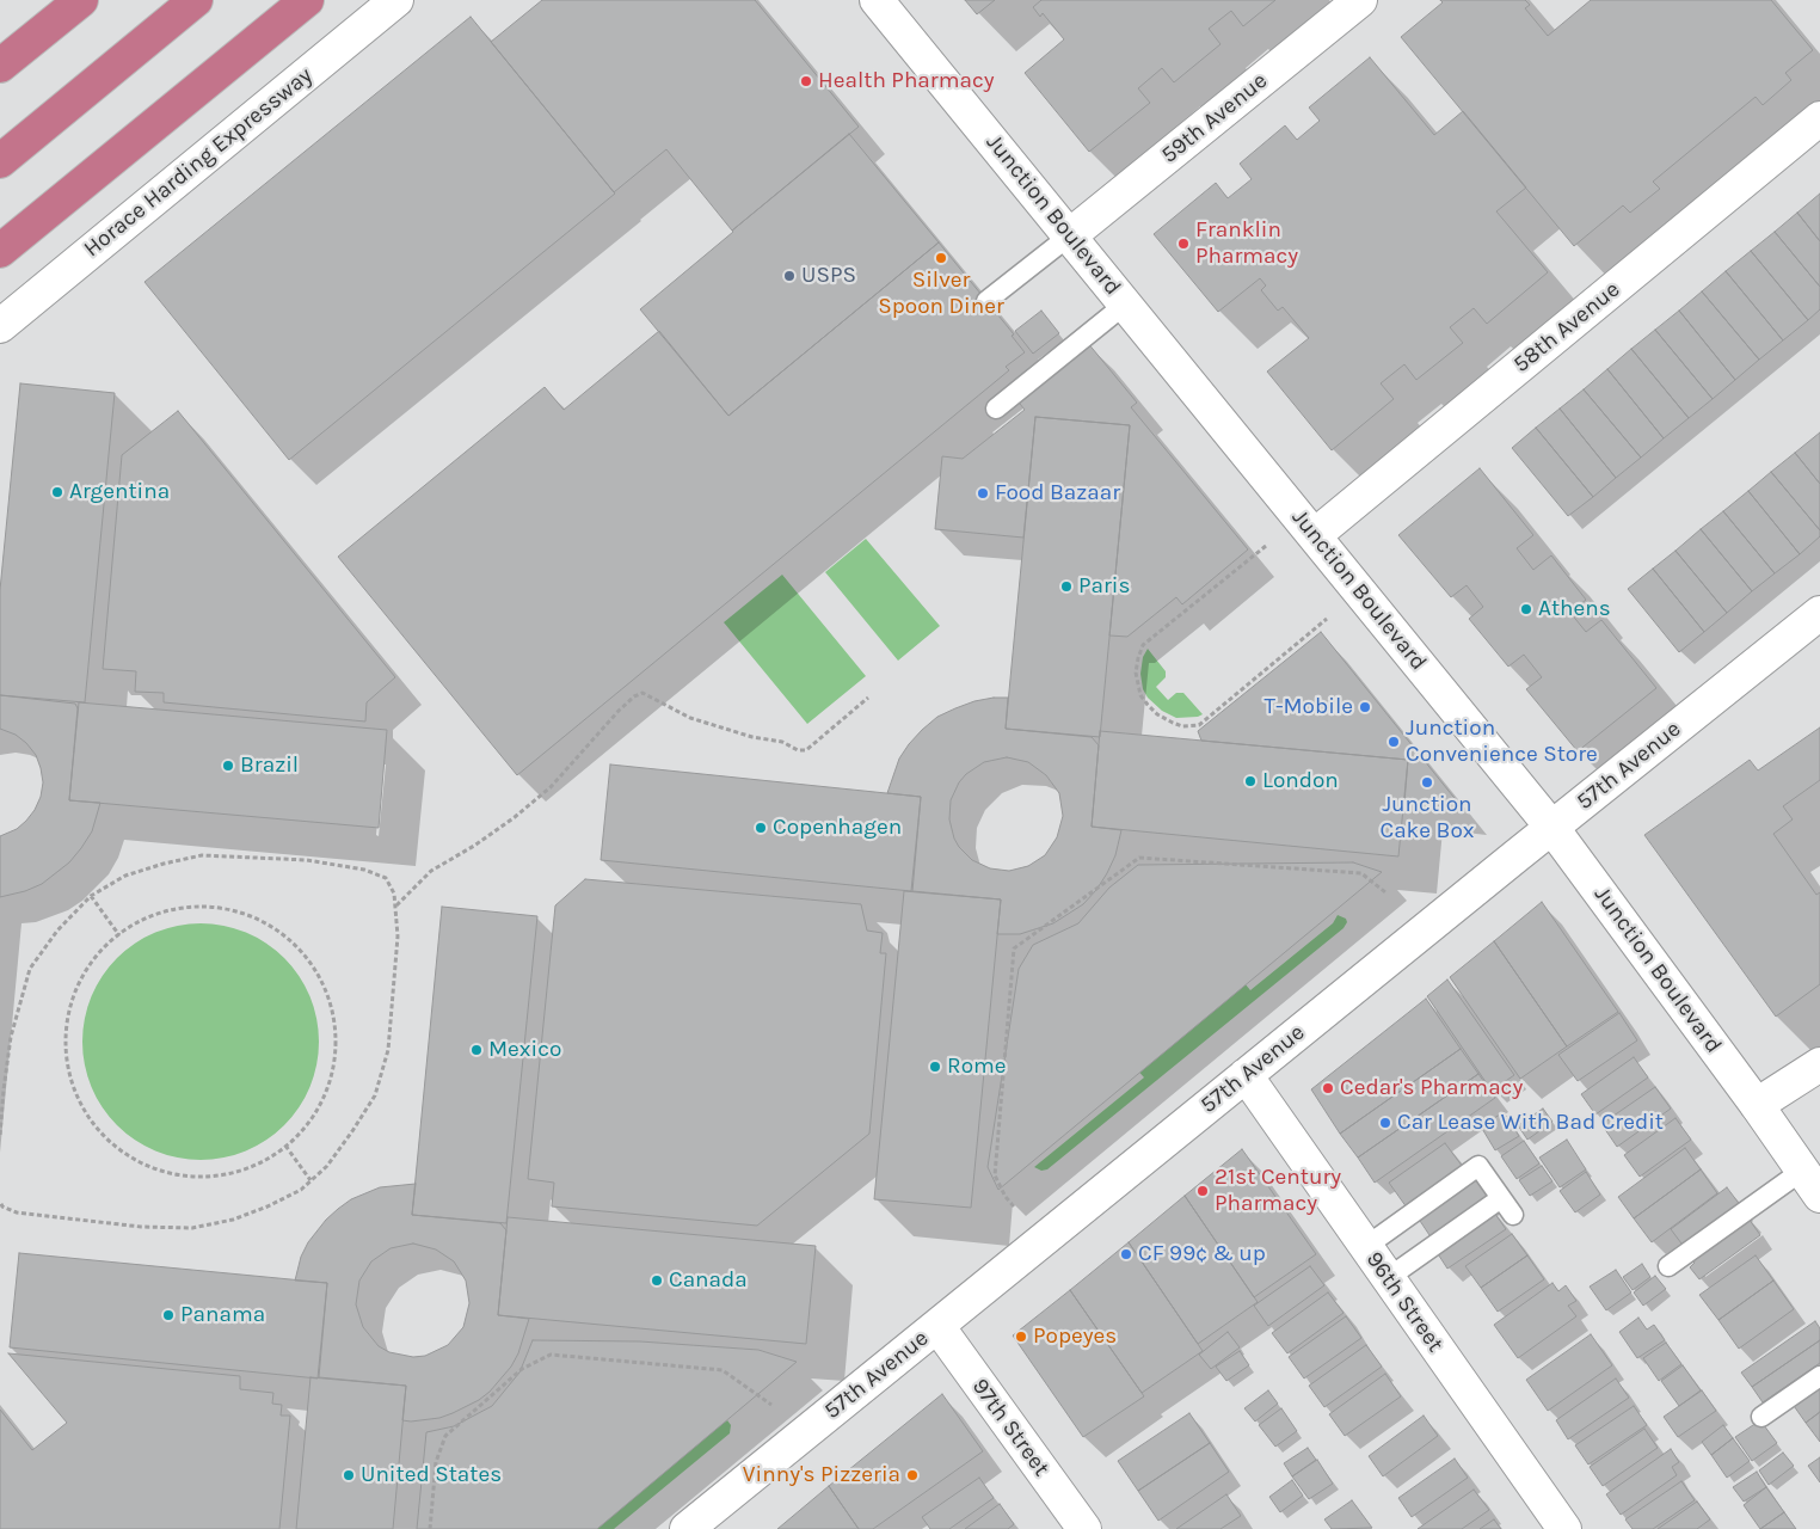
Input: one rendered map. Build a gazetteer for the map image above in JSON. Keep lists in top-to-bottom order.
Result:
{
  "streets": {
    "street": [
      "59th Avenue",
      "Horace Harding Expressway",
      "Junction Boulevard",
      "58th Avenue",
      "57th Avenue",
      "96th Street",
      "97th Street"
    ]
  },
  "crossings": [
    ["59th Avenue", "Junction Boulevard"],
    ["Junction Boulevard", "58th Avenue"],
    ["Junction Boulevard", "57th Avenue"],
    ["57th Avenue", "96th Street"],
    ["57th Avenue", "97th Street"]
  ],
  "places": [
    "Health Pharmacy",
    "Franklin Pharmacy",
    "Silver Spoon Diner",
    "USPS",
    "Argentina",
    "Food Bazaar",
    "Paris",
    "Athens",
    "T-Mobile",
    "Junction Convenience Store",
    "Brazil",
    "London",
    "Junction Cake Box",
    "Copenhagen",
    "Mexico",
    "Rome",
    "Cedar's Pharmacy",
    "Car Lease With Bad Credit",
    "21st Century Pharmacy",
    "CF 99¢ & up",
    "Canada",
    "Panama",
    "Popeyes",
    "United States",
    "Vinny's Pizzeria"
  ]
}
